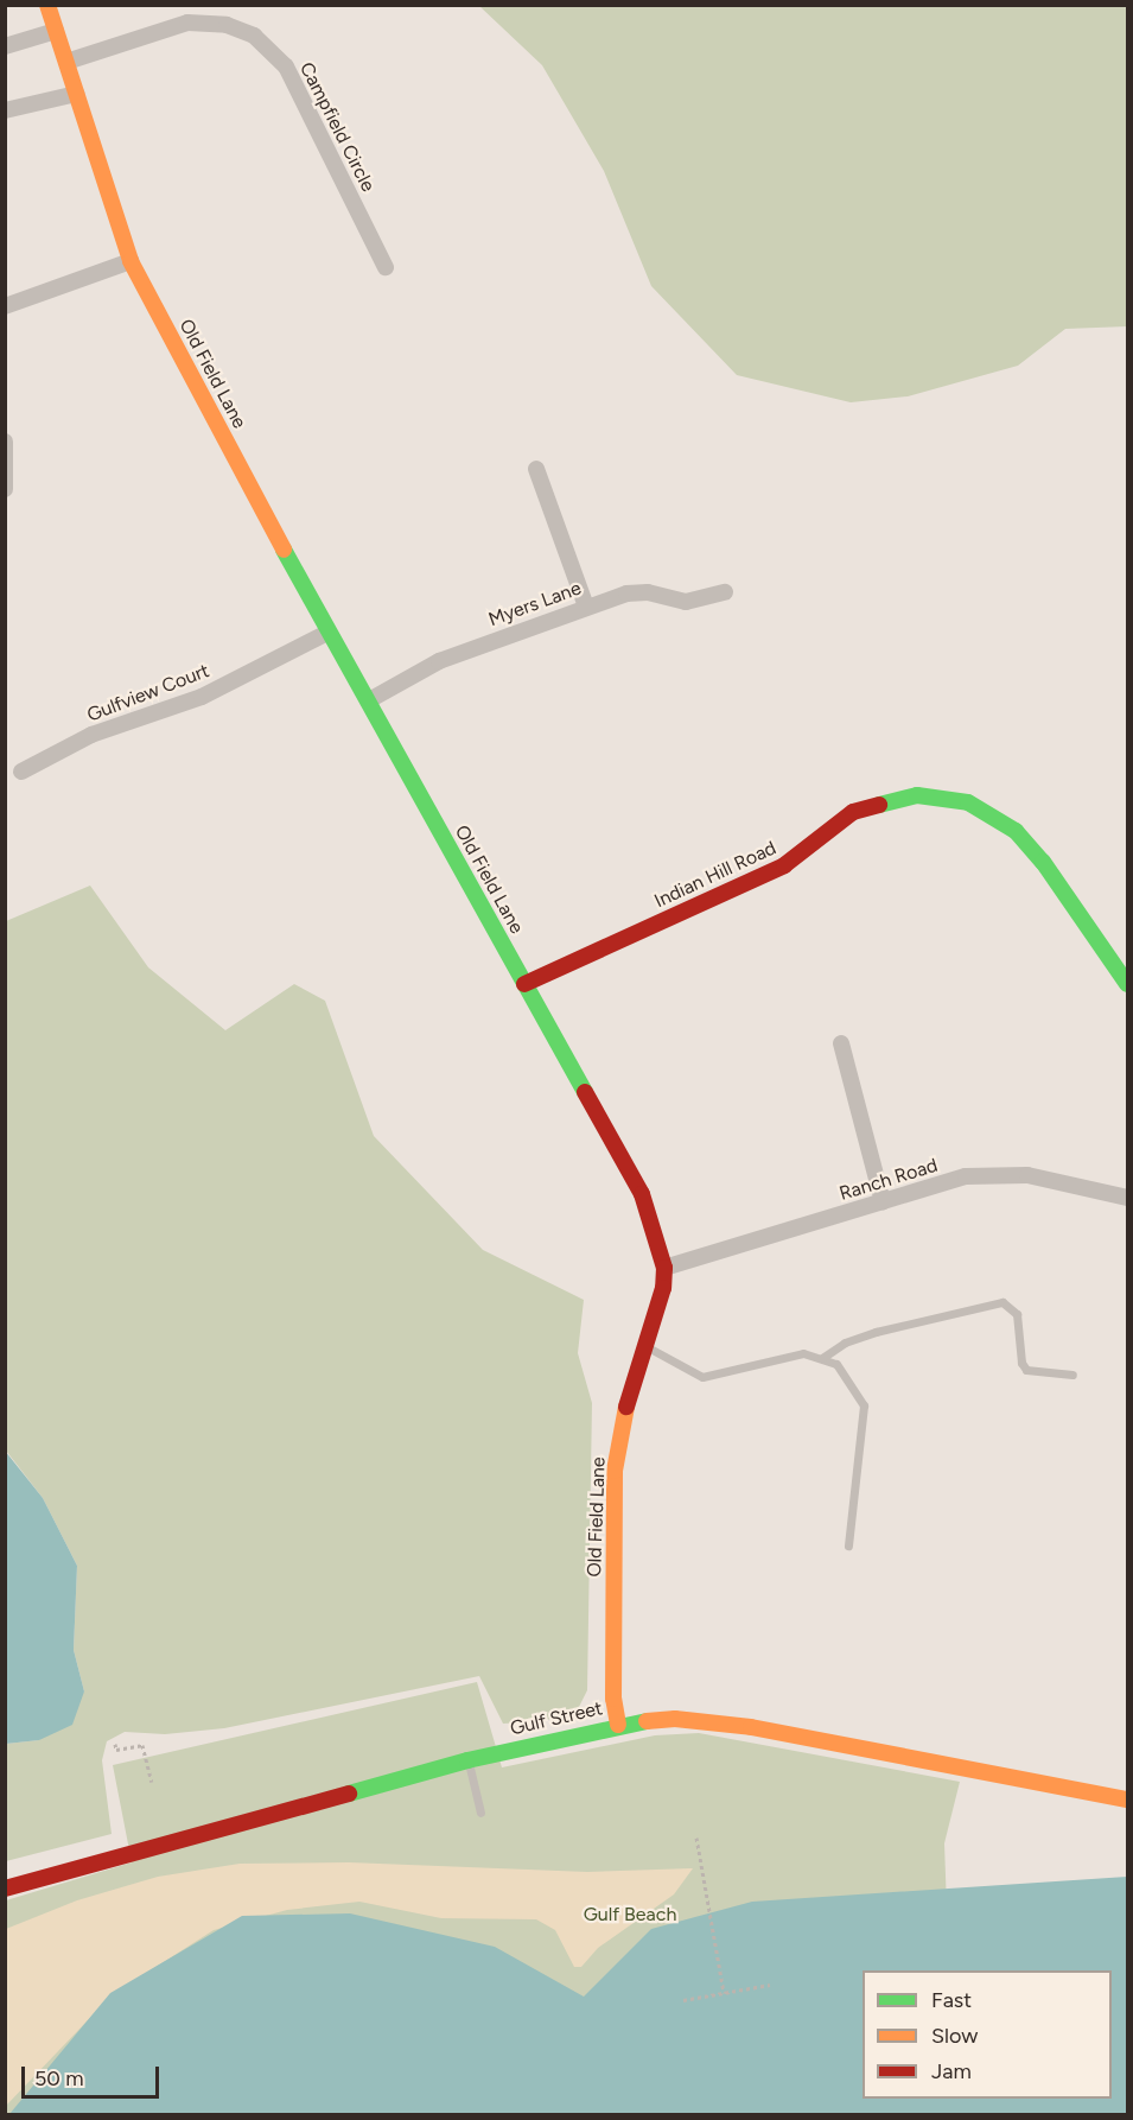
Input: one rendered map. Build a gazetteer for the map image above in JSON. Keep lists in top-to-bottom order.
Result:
{
  "streets": {
    "street": [
      "Campfield Circle",
      "Old Field Lane",
      "Myers Lane",
      "Gulfview Court",
      "Indian Hill Road",
      "Ranch Road",
      "Gulf Street"
    ]
  },
  "crossings": [
    ["Campfield Circle", "Old Field Lane"],
    ["Old Field Lane", "Myers Lane"],
    ["Old Field Lane", "Gulfview Court"],
    ["Old Field Lane", "Indian Hill Road"],
    ["Old Field Lane", "Ranch Road"],
    ["Old Field Lane", "Gulf Street"]
  ],
  "parks": ["Gulf Beach"],
  "legend": ["Fast", "Slow", "Jam"],
  "scale_bar": "50 m"
}
